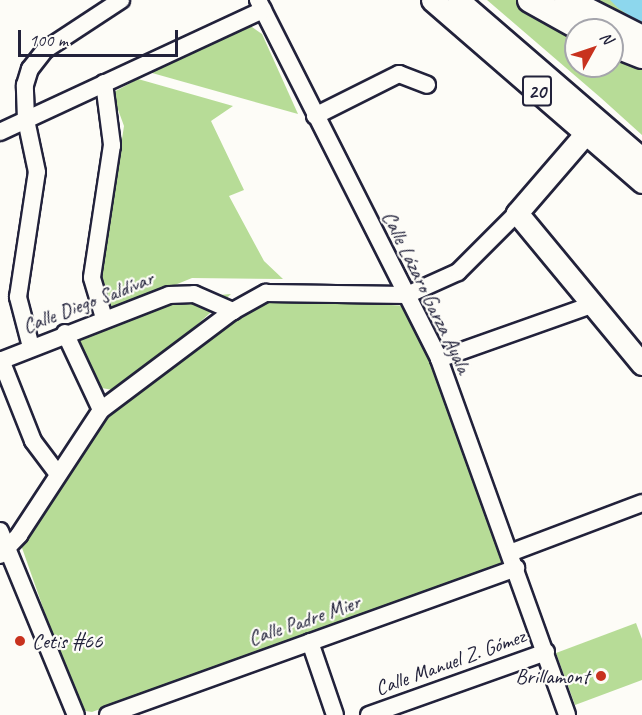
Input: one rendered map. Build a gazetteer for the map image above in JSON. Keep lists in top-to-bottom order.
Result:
{
  "streets": {
    "main road": ["20"],
    "street": [
      "Calle Lázaro Garza Ayala",
      "Calle Diego Saldívar",
      "Calle Padre Mier",
      "Calle Manuel Z. Gómez"
    ]
  },
  "crossings": [
    ["Calle Lázaro Garza Ayala", "Calle Padre Mier"],
    ["Calle Lázaro Garza Ayala", "Calle Manuel Z. Gómez"]
  ],
  "places": ["Cetis #66", "Brillamont"],
  "scale_bar": "100 m",
  "north": "top right"
}
